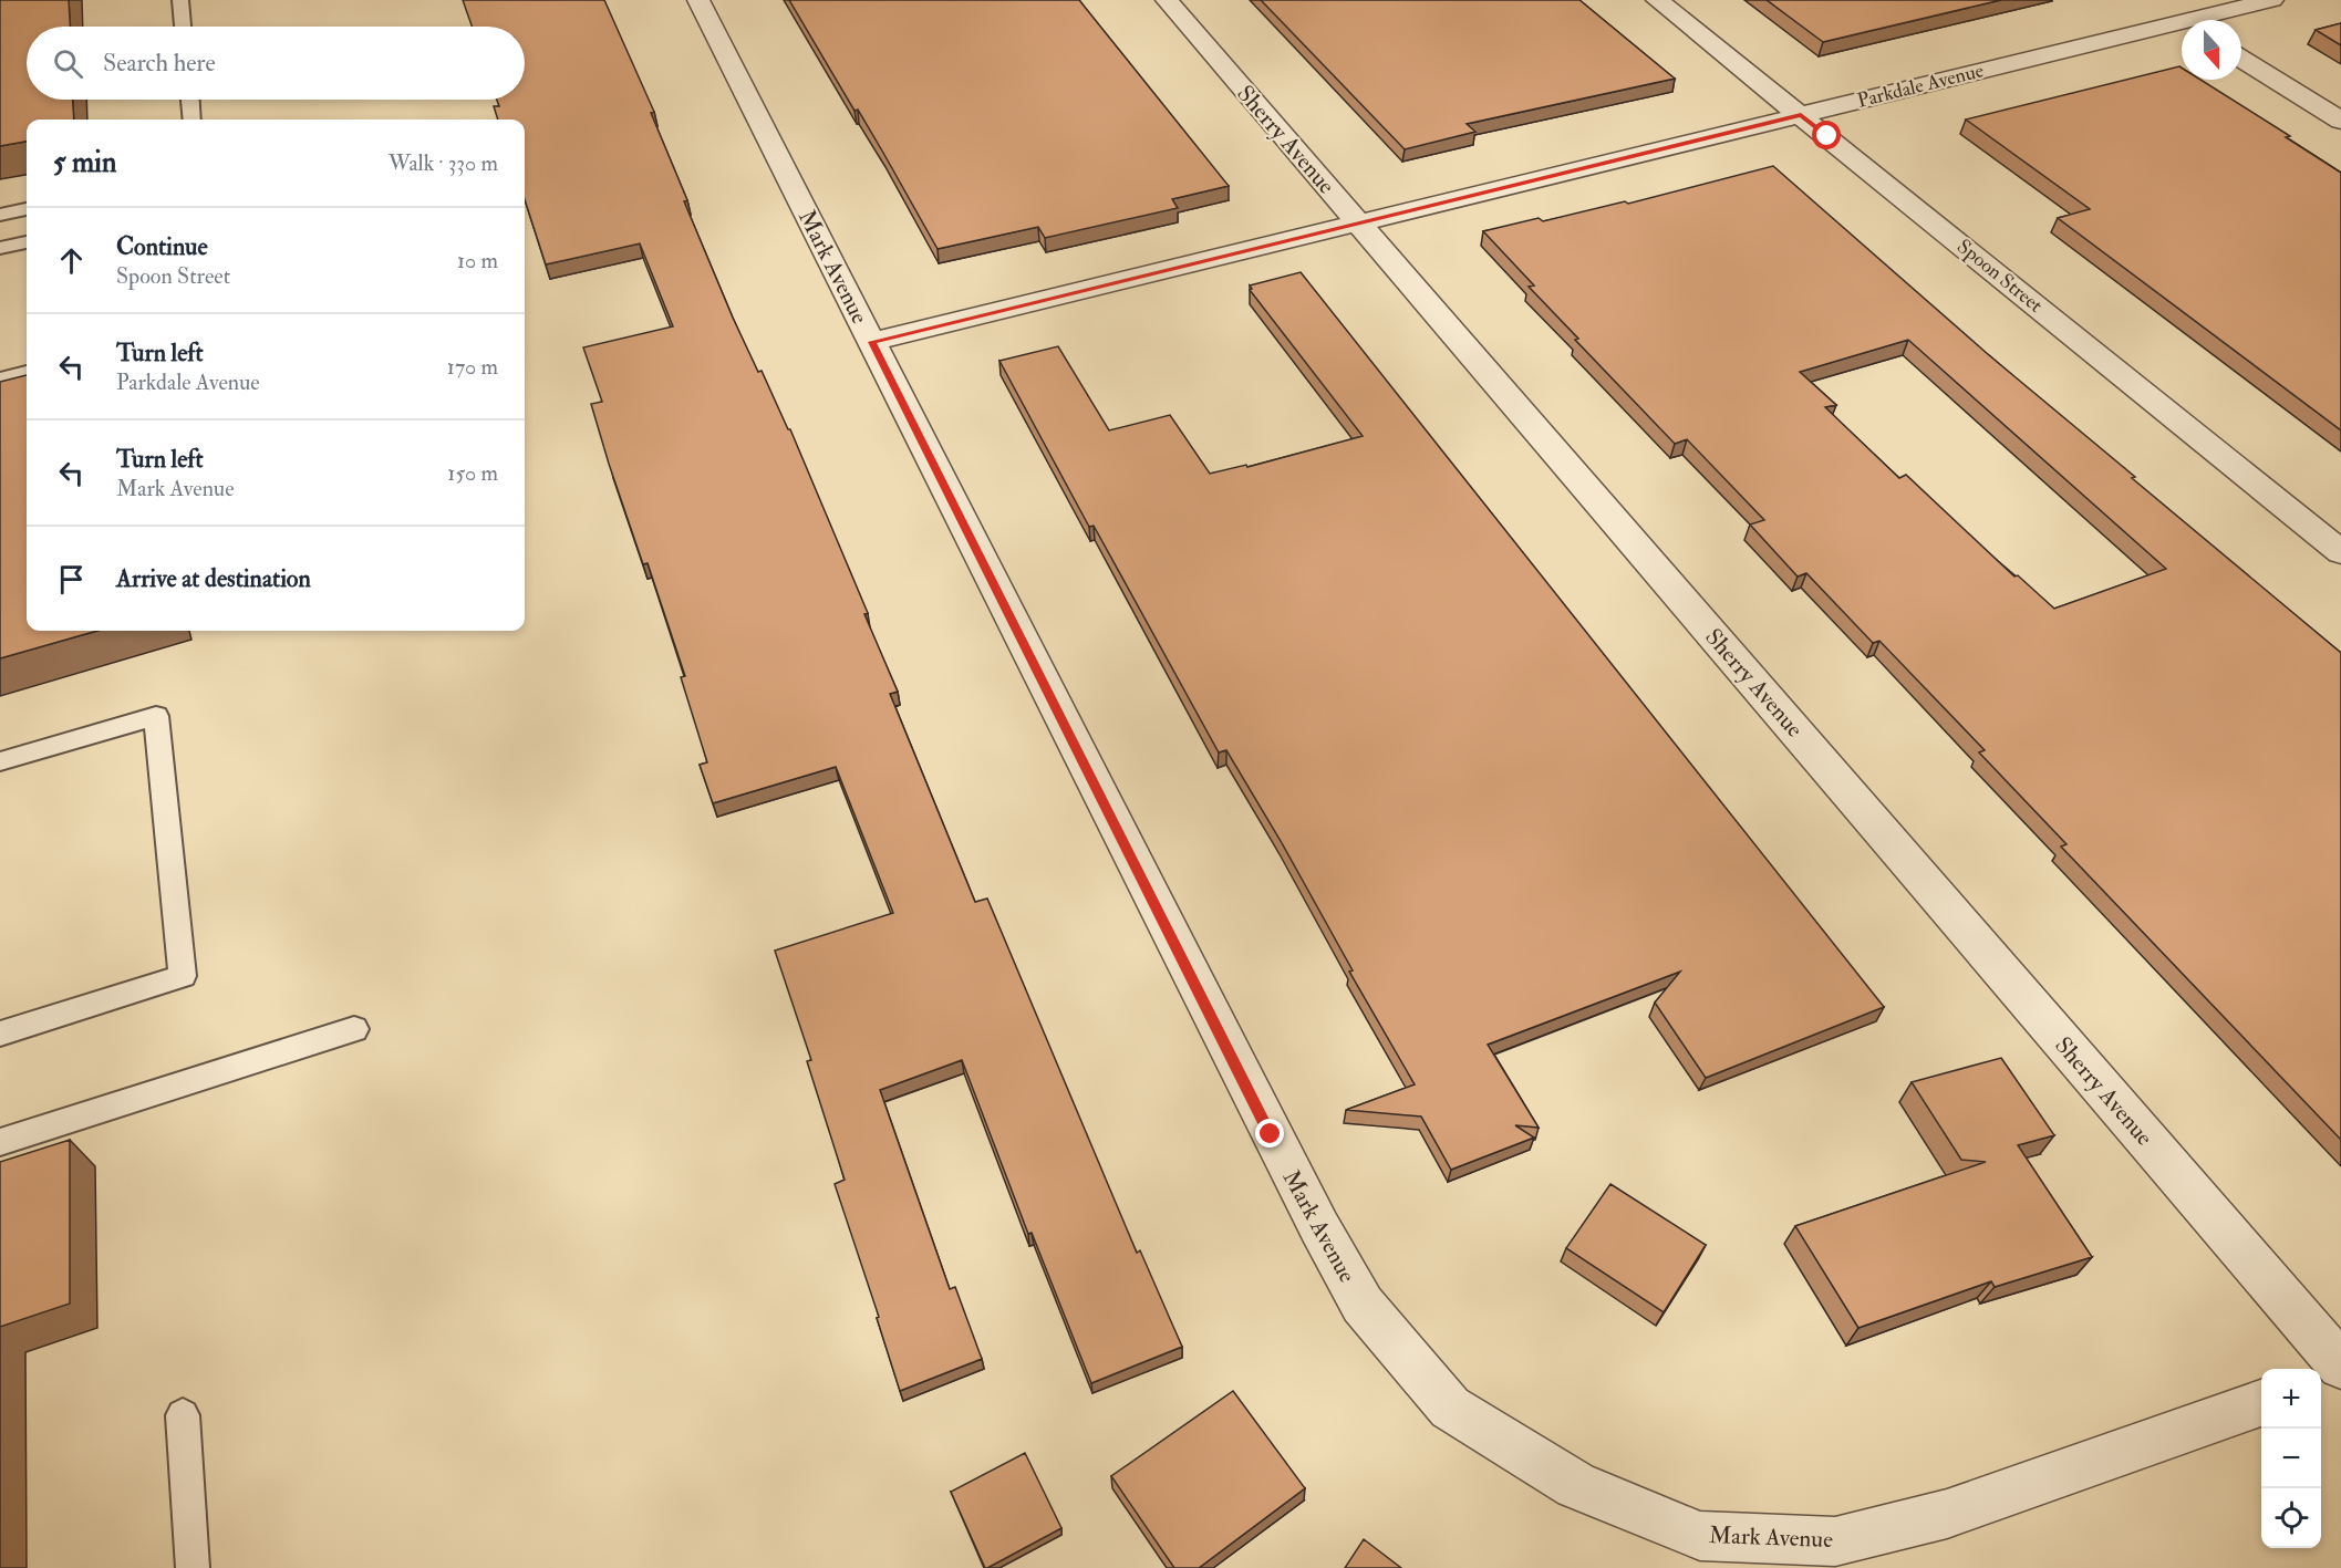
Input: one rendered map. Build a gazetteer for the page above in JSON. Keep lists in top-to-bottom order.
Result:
{
  "streets": {
    "street": [
      "Parkdale Avenue",
      "Sherry Avenue",
      "Mark Avenue",
      "Spoon Street"
    ]
  },
  "crossings": [
    ["Parkdale Avenue", "Sherry Avenue"],
    ["Parkdale Avenue", "Mark Avenue"],
    ["Parkdale Avenue", "Spoon Street"]
  ],
  "north": "bottom",
  "page": {
    "search": "Search here",
    "heading": ["5 min", "Walk · 330 m"],
    "list": [
      ["Continue", "Spoon Street", "10 m"],
      ["Turn left", "Parkdale Avenue", "170 m"],
      ["Turn left", "Mark Avenue", "150 m"],
      "Arrive at destination"
    ],
    "map_buttons": ["+", "−"]
  }
}
